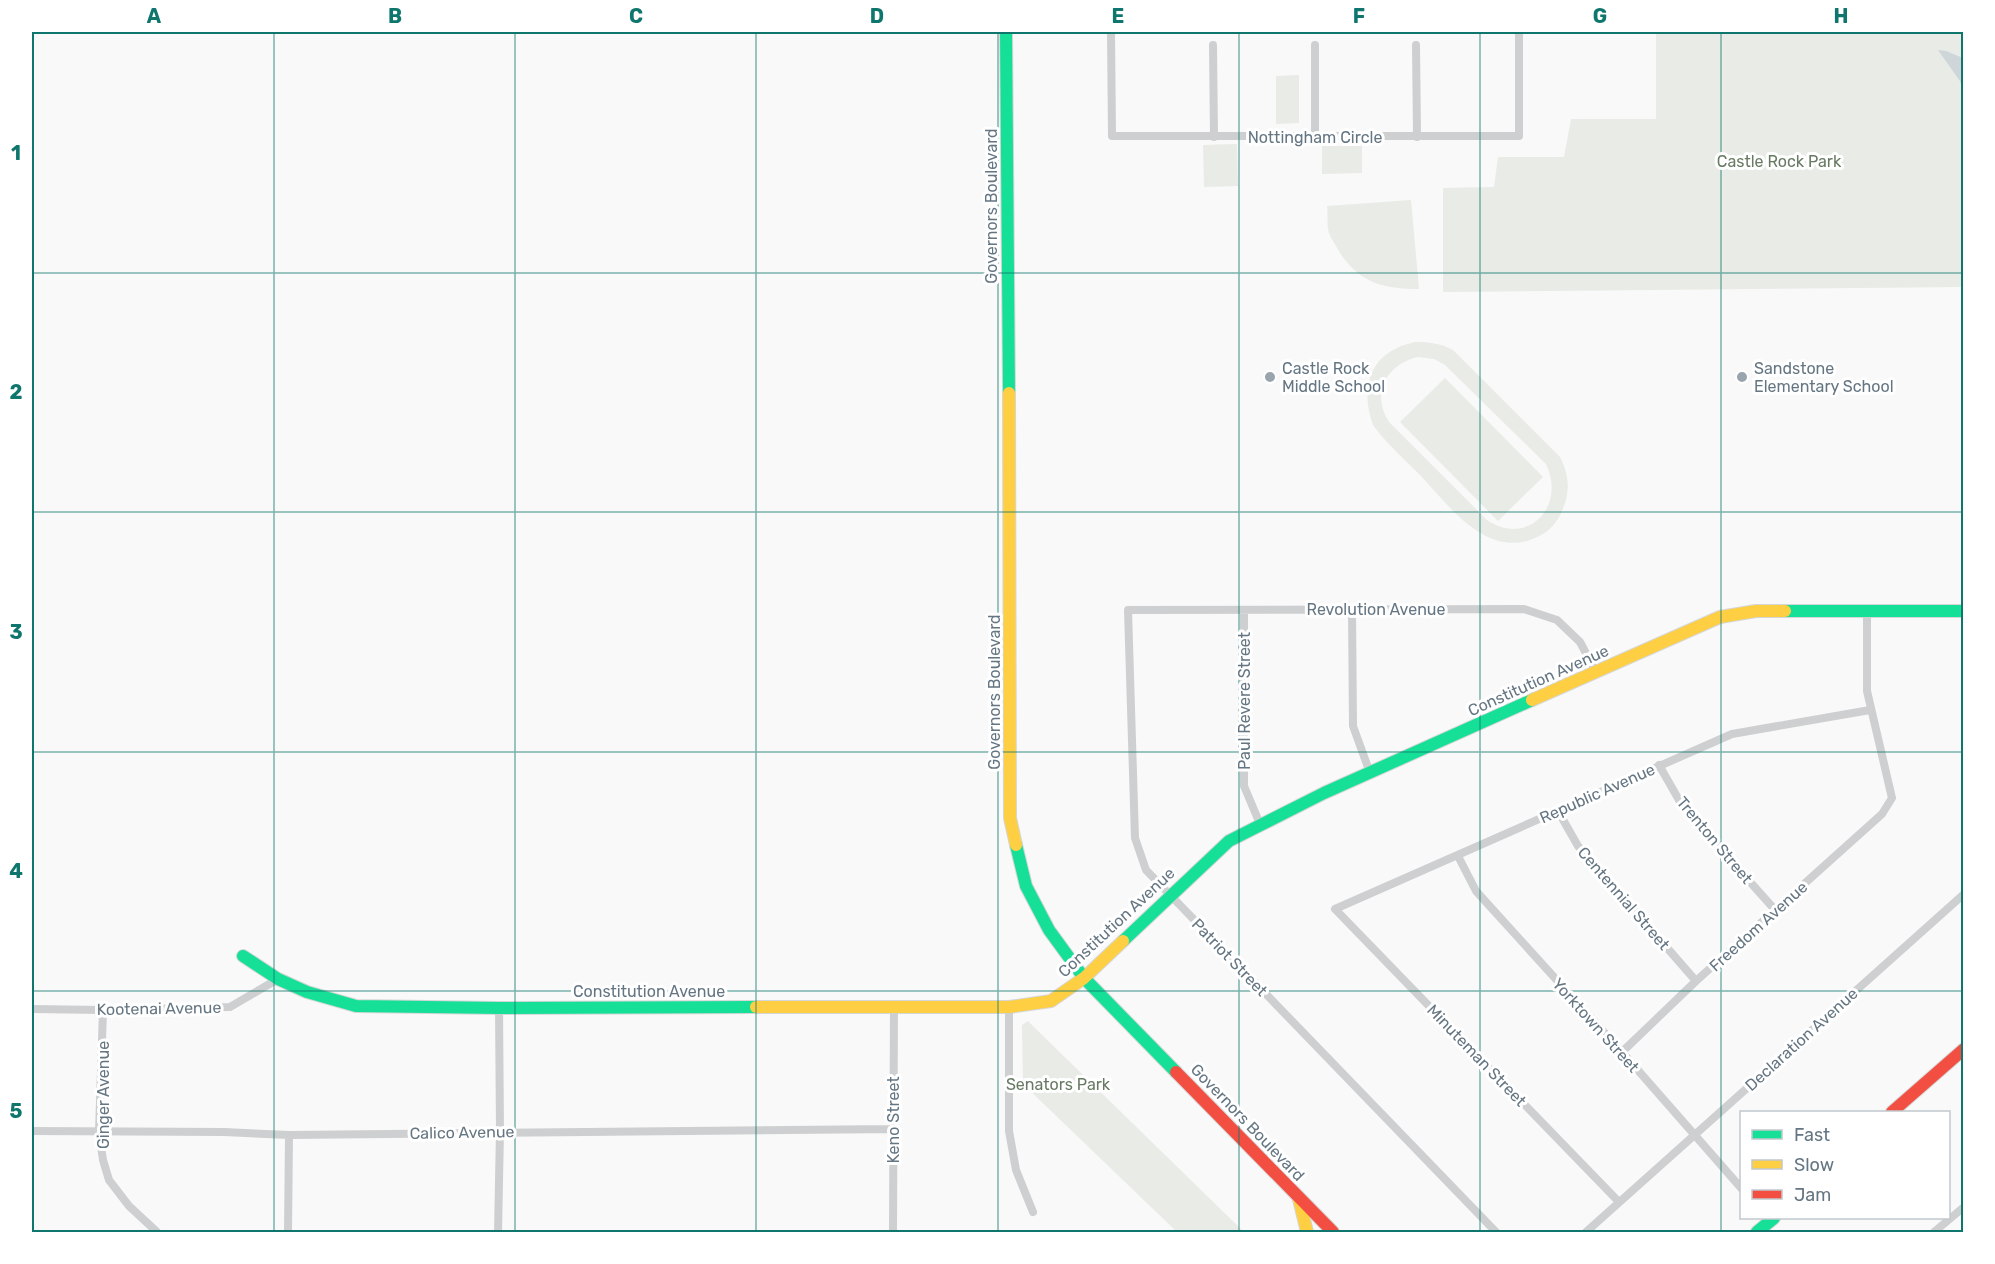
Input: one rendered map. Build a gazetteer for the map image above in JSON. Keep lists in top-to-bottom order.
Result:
{
  "streets": {
    "street": [
      "Nottingham Circle",
      "Governors Boulevard",
      "Revolution Avenue",
      "Constitution Avenue",
      "Paul Revere Street",
      "Republic Avenue",
      "Trenton Street",
      "Centennial Street",
      "Freedom Avenue",
      "Patriot Street",
      "Kootenai Avenue",
      "Yorktown Street",
      "Declaration Avenue",
      "Minuteman Street",
      "Ginger Avenue",
      "Keno Street",
      "Calico Avenue"
    ]
  },
  "crossings": [
    ["Governors Boulevard", "Constitution Avenue"],
    ["Revolution Avenue", "Constitution Avenue"],
    ["Revolution Avenue", "Paul Revere Street"],
    ["Revolution Avenue", "Patriot Street"],
    ["Constitution Avenue", "Paul Revere Street"],
    ["Constitution Avenue", "Patriot Street"],
    ["Constitution Avenue", "Kootenai Avenue"],
    ["Constitution Avenue", "Keno Street"],
    ["Republic Avenue", "Trenton Street"],
    ["Republic Avenue", "Centennial Street"],
    ["Republic Avenue", "Freedom Avenue"],
    ["Republic Avenue", "Yorktown Street"],
    ["Republic Avenue", "Minuteman Street"],
    ["Trenton Street", "Freedom Avenue"],
    ["Centennial Street", "Freedom Avenue"],
    ["Freedom Avenue", "Yorktown Street"],
    ["Kootenai Avenue", "Ginger Avenue"],
    ["Yorktown Street", "Declaration Avenue"],
    ["Declaration Avenue", "Minuteman Street"],
    ["Ginger Avenue", "Calico Avenue"],
    ["Keno Street", "Calico Avenue"]
  ],
  "parks": ["Castle Rock Park", "Senators Park"],
  "places": ["Castle Rock Middle School", "Sandstone Elementary School"],
  "legend": ["Fast", "Slow", "Jam"],
  "grid": {
    "columns": [
      "A",
      "B",
      "C",
      "D",
      "E",
      "F",
      "G",
      "H"
    ],
    "rows": [
      "1",
      "2",
      "3",
      "4",
      "5"
    ]
  }
}
